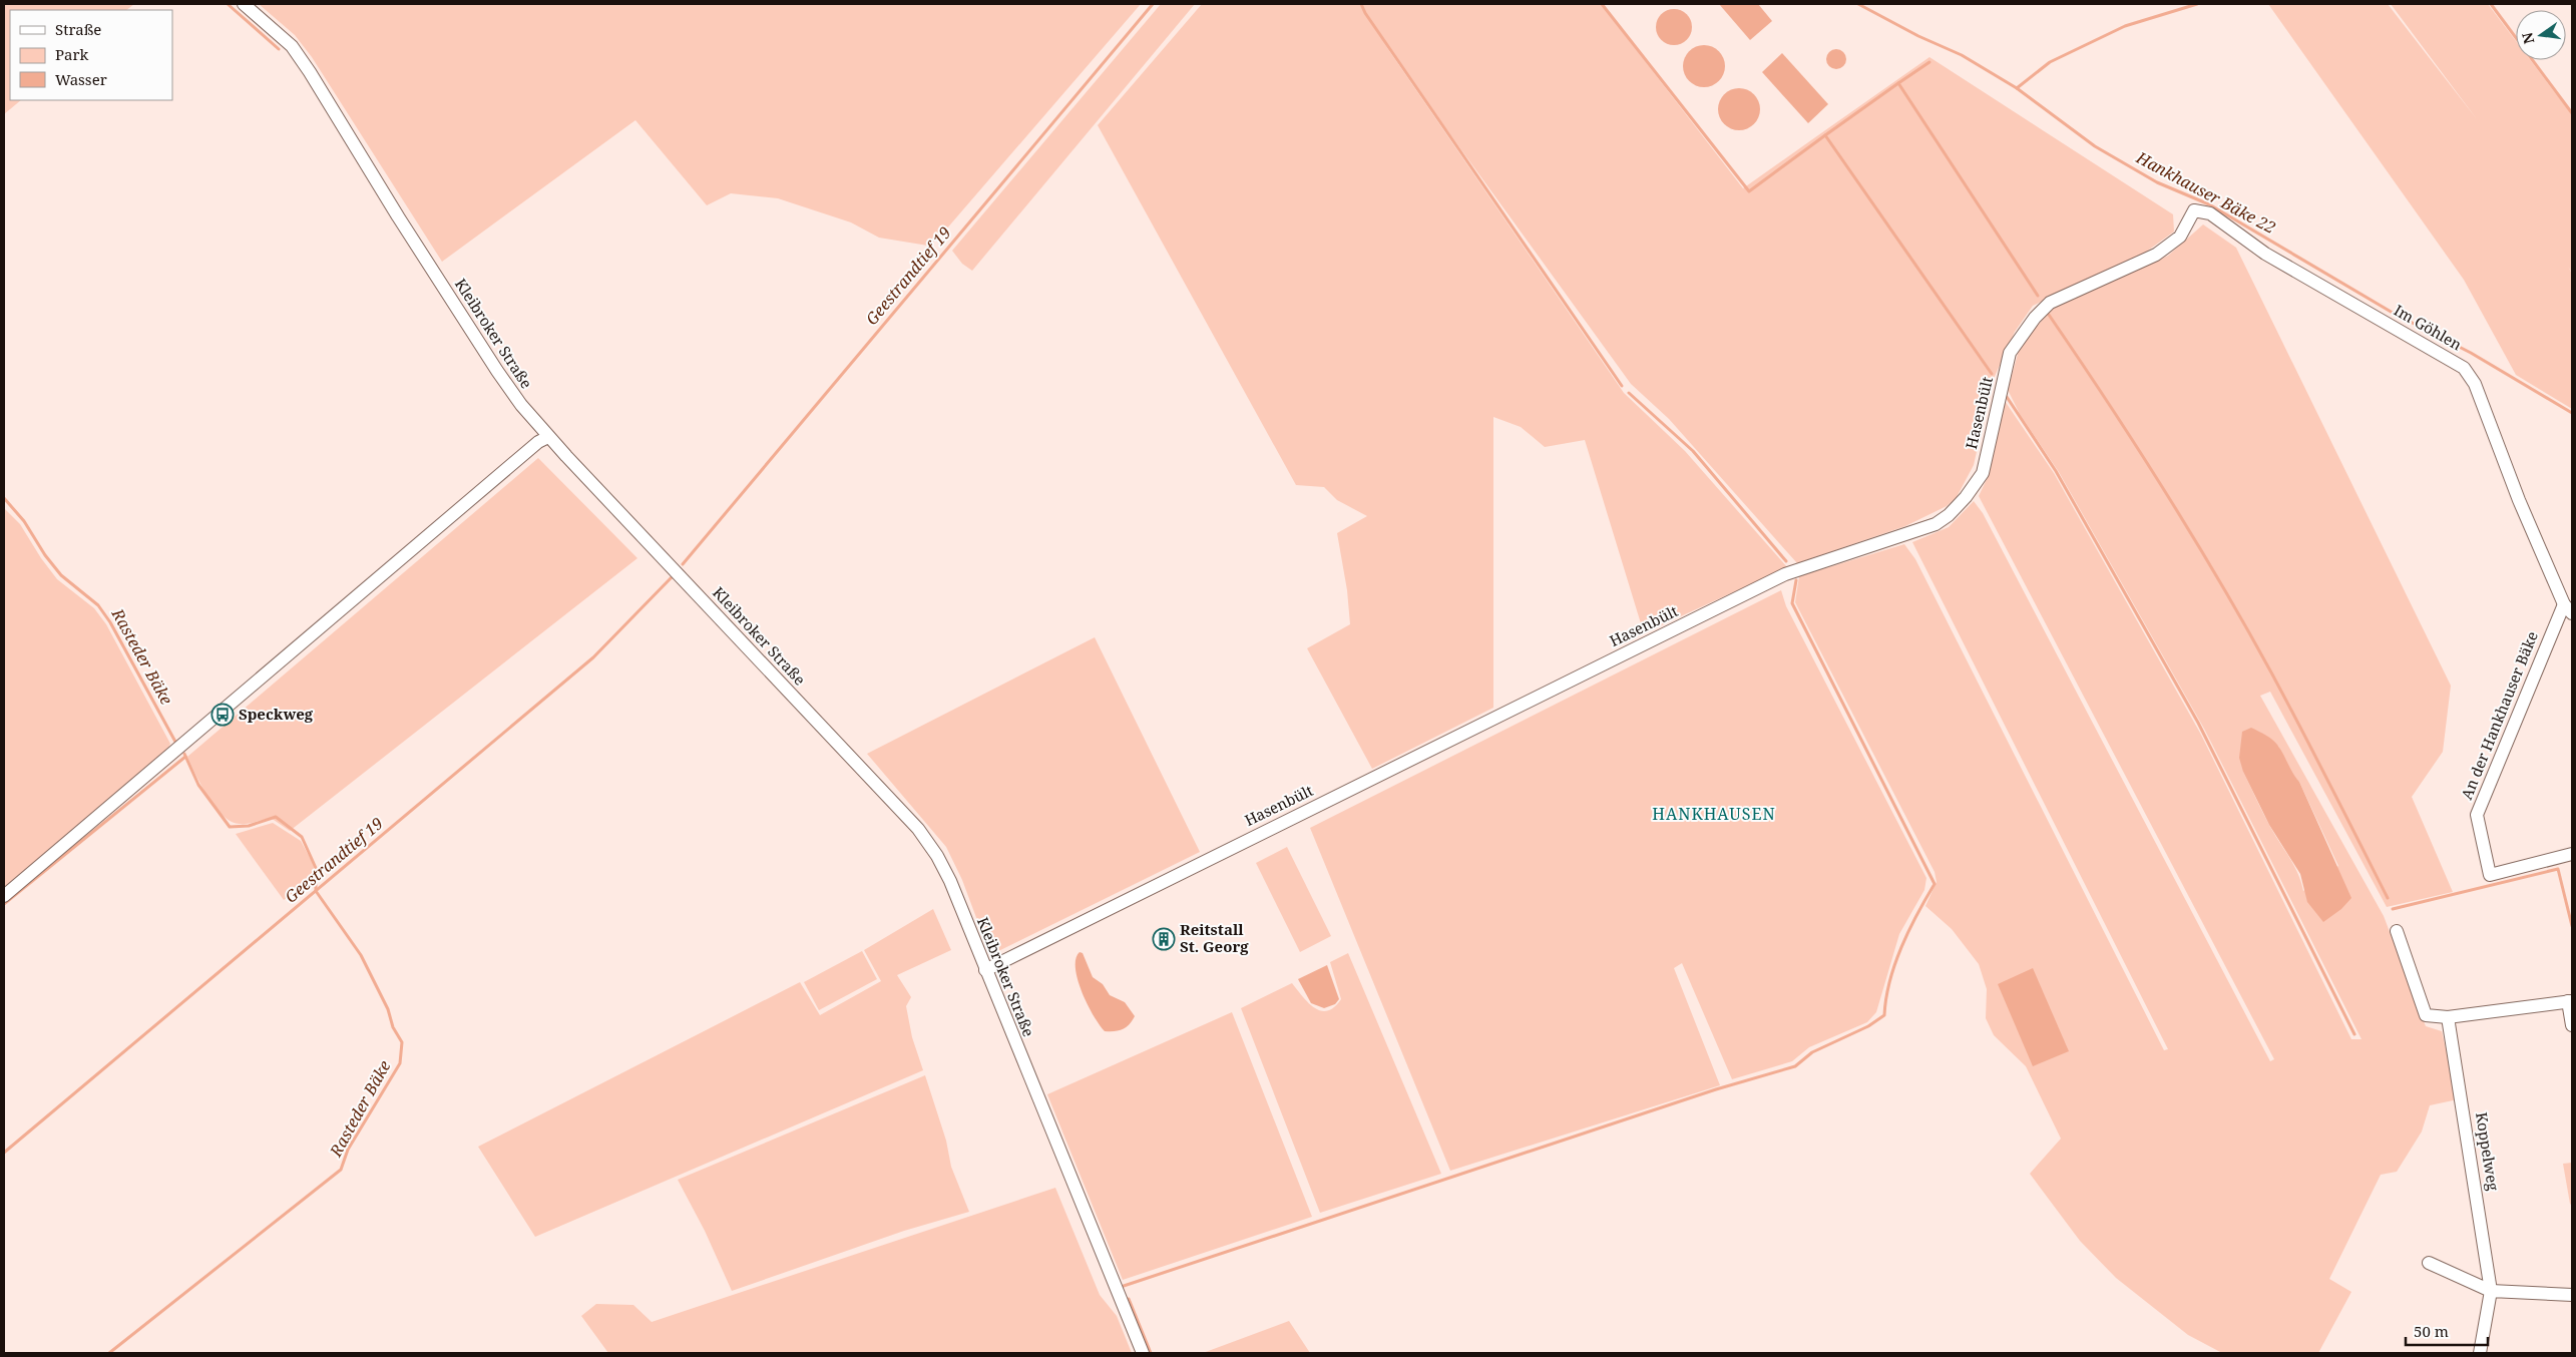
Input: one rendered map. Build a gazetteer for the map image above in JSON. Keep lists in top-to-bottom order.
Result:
{
  "streets": {
    "street": [
      "Im Göhlen",
      "Kleibroker Straße",
      "Hasenbült",
      "An der Hankhauser Bäke",
      "Koppelweg"
    ]
  },
  "crossings": [
    ["Im Göhlen", "Hasenbült"],
    ["Im Göhlen", "An der Hankhauser Bäke"],
    ["Kleibroker Straße", "Hasenbült"]
  ],
  "districts": ["HANKHAUSEN"],
  "water": ["Hankhauser Bäke 22", "Geestrandtief 19", "Rasteder Bäke"],
  "places": {
    "bus stop": ["Speckweg"],
    "building": ["Reitstall St. Georg"]
  },
  "legend": ["Straße", "Park", "Wasser"],
  "scale_bar": "50 m",
  "north": "left"
}
